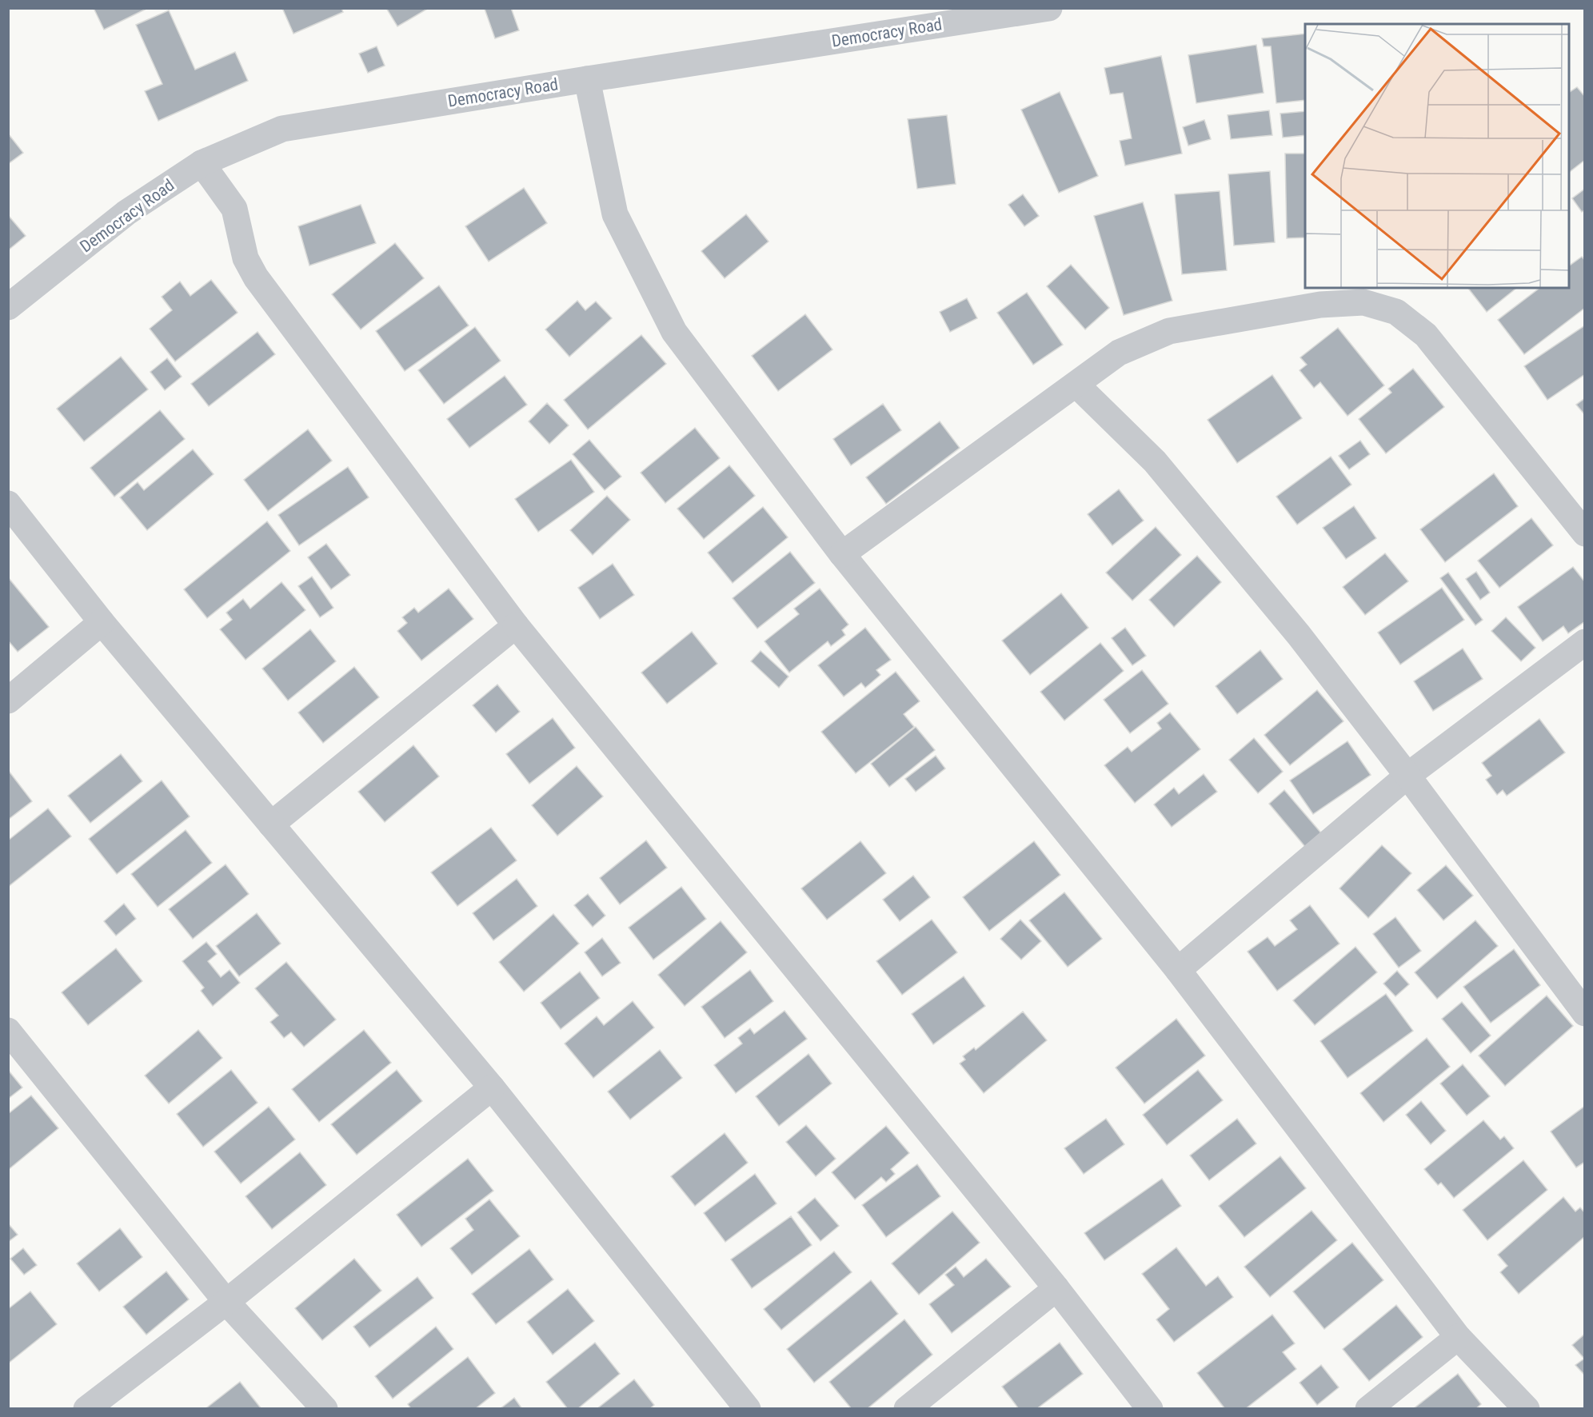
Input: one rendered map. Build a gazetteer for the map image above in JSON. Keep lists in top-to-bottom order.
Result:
{
  "streets": {
    "street": ["Democracy Road"]
  }
}
